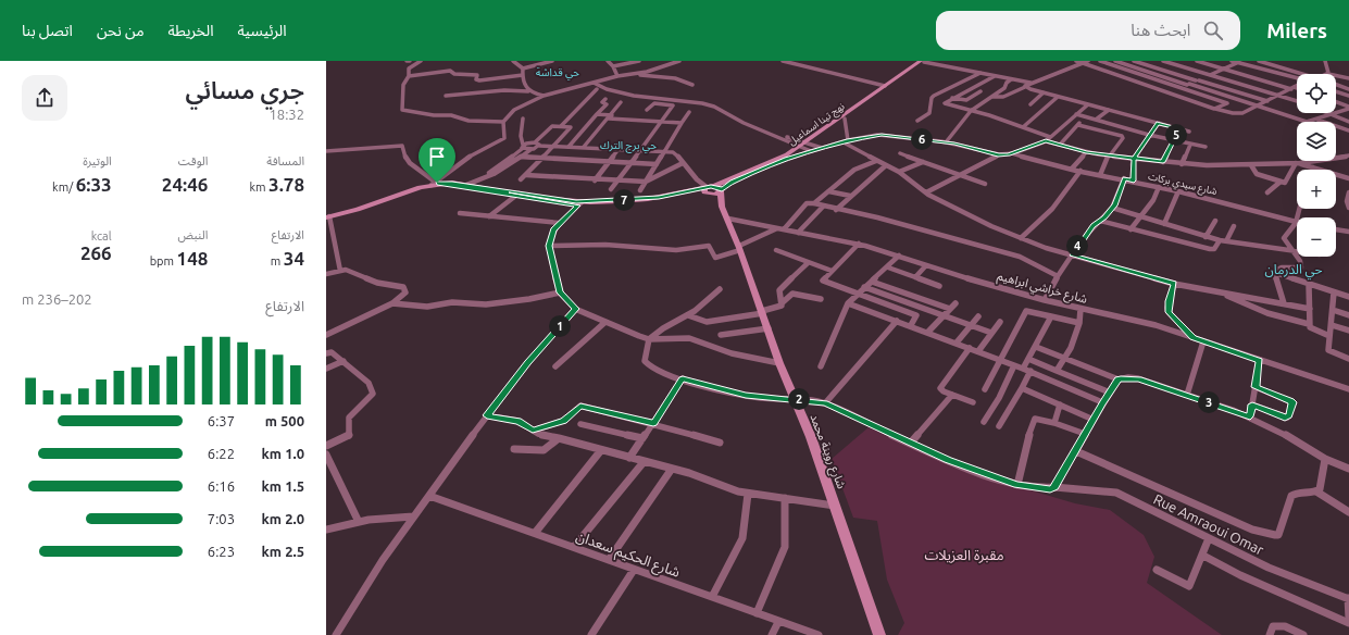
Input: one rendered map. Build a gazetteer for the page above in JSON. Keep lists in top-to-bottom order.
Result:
{
  "streets": {
    "main road": ["نهج تينا اسماعيل", "شارع روينة محمد"],
    "street": [
      "شارع سيدي بركات",
      "شارع خراشي ابراهيم",
      "Rue Amraoui Omar",
      "شارع الحكيم سعدان"
    ]
  },
  "crossings": [
    ["شارع خراشي ابراهيم", "شارع روينة محمد"],
    ["شارع روينة محمد", "Rue Amraoui Omar"]
  ],
  "districts": ["حي قداشة", "حي برج الترك", "حي الدرمان"],
  "parks": ["مقبرة العزيلات"],
  "page": {
    "header": "Milers",
    "search": "ابحث هنا",
    "nav": [
      "الرئيسية",
      "الخريطة",
      "من نحن",
      "اتصل بنا"
    ],
    "heading": ["جري مسائي", "18:32"],
    "map_buttons": ["+", "−"],
    "pins": [
      "5",
      "6",
      "7",
      "4",
      "1",
      "2",
      "3"
    ],
    "stats": [
      ["المسافة", "3.78 km"],
      ["الوقت", "24:46"],
      ["الوتيرة", "6:33 /km"],
      ["الارتفاع", "34 m"],
      ["النبض", "148 bpm"],
      ["kcal", "266"]
    ],
    "chart": ["الارتفاع", "202–236 m"],
    "list": [
      {
        "name": "500 m",
        "note": "6:37"
      },
      {
        "name": "1.0 km",
        "note": "6:22"
      },
      {
        "name": "1.5 km",
        "note": "6:16"
      },
      {
        "name": "2.0 km",
        "note": "7:03"
      },
      {
        "name": "2.5 km",
        "note": "6:23"
      }
    ]
  }
}
